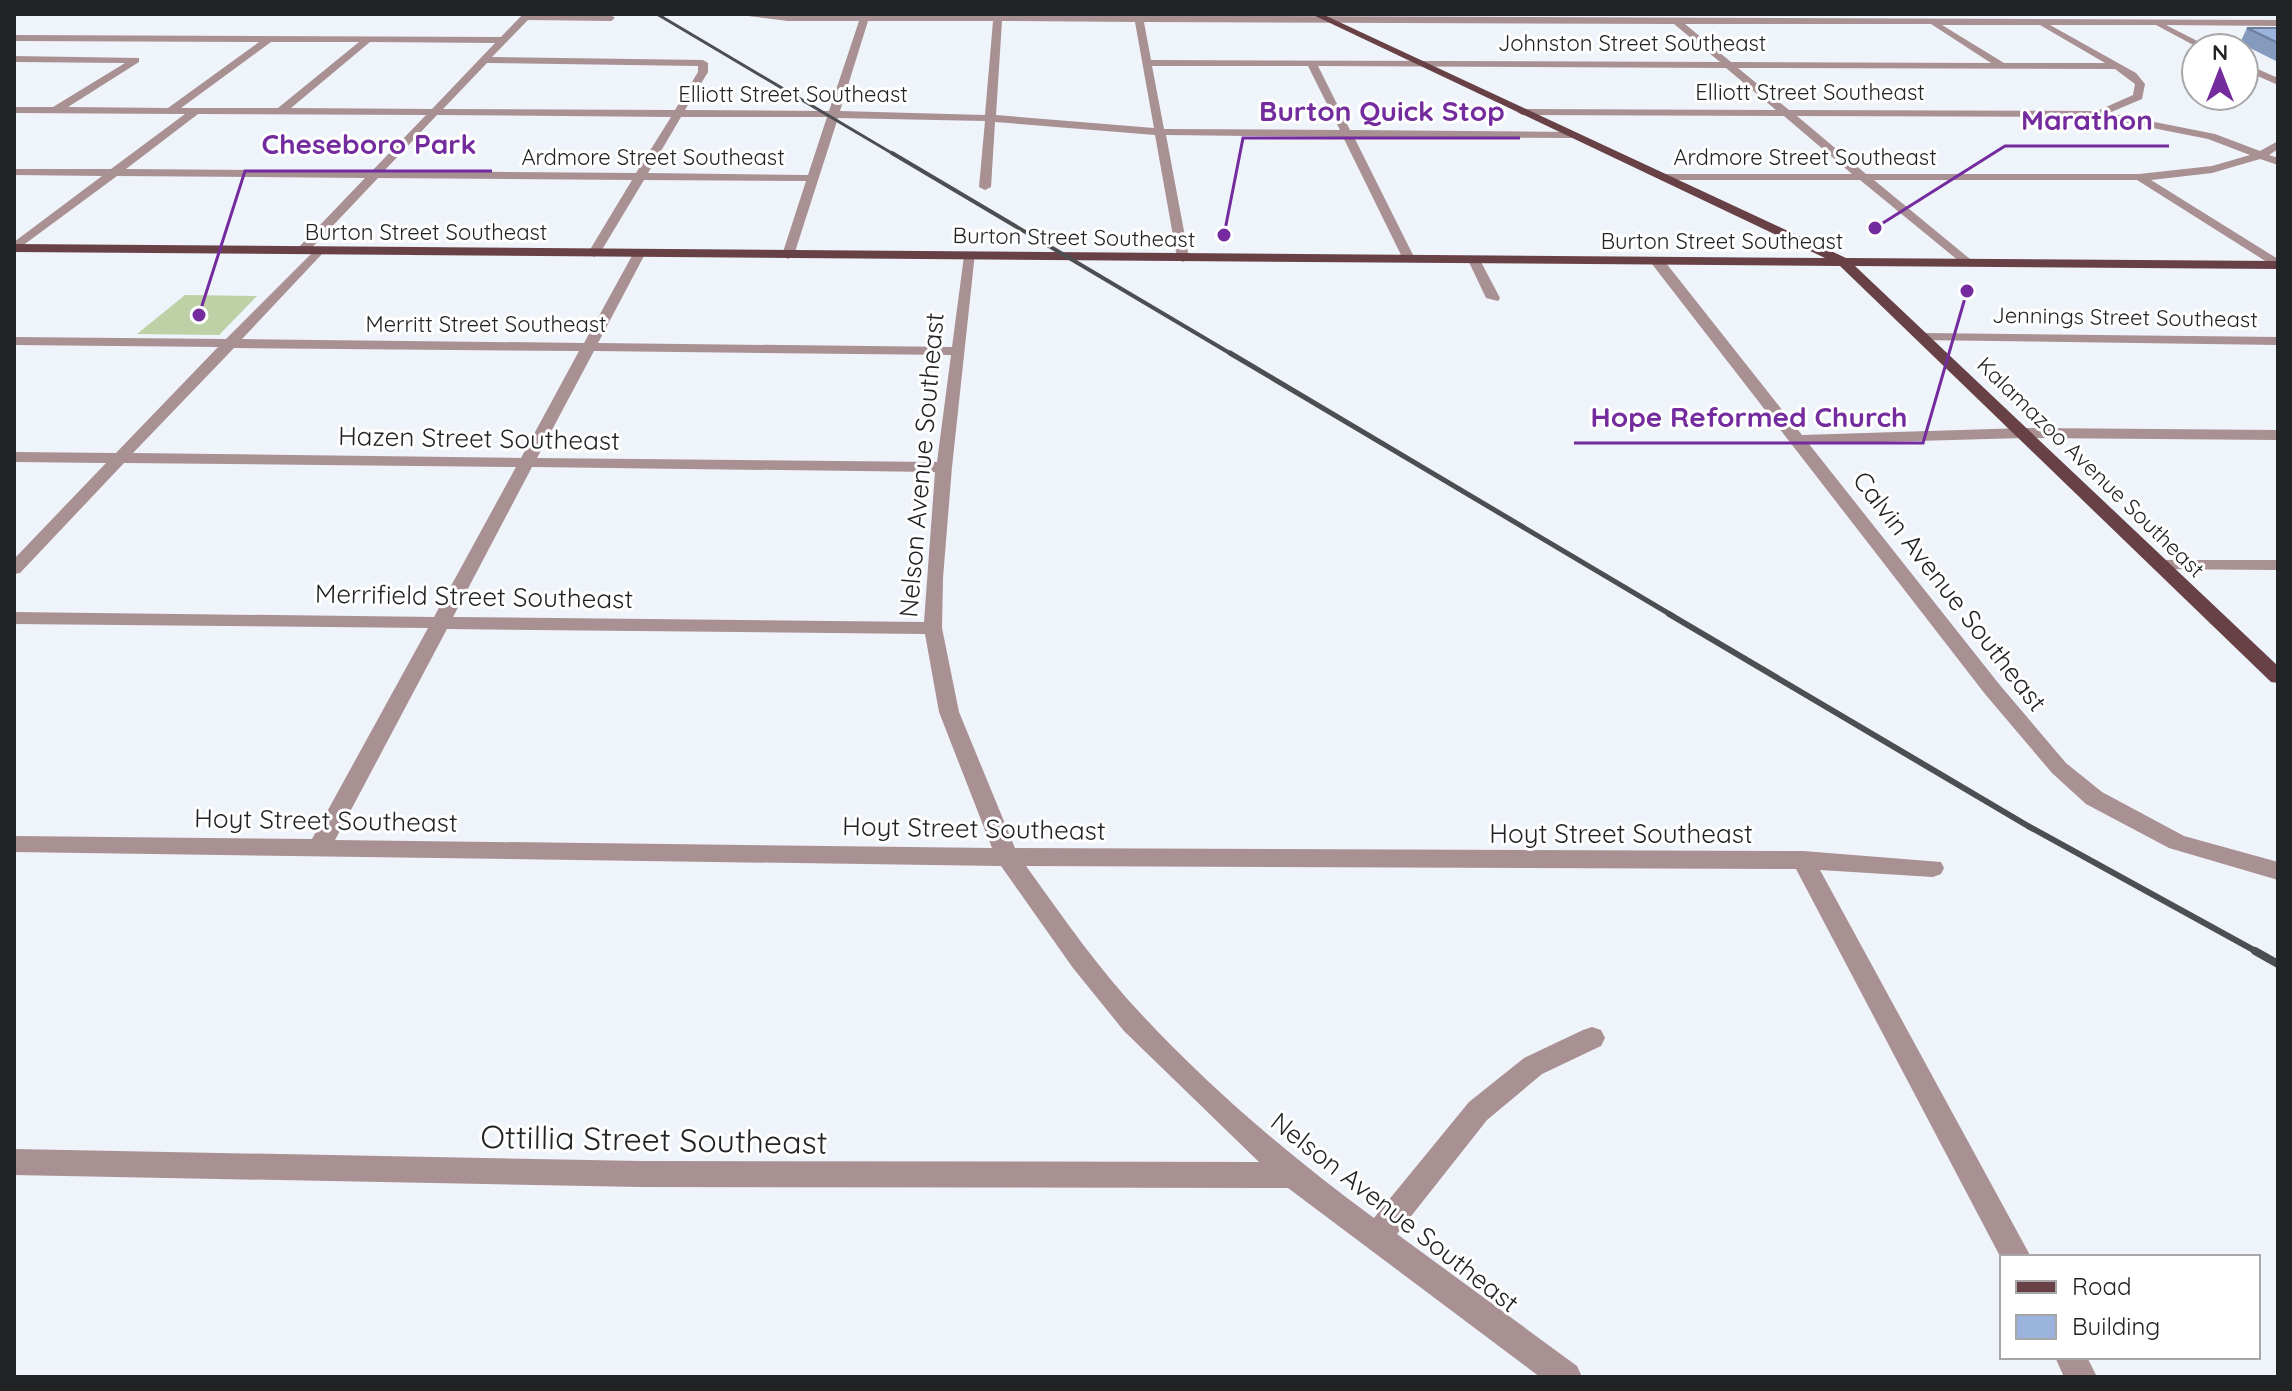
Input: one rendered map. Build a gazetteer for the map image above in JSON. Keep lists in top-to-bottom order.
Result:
{
  "streets": {
    "main road": ["Burton Street Southeast", "Kalamazoo Avenue Southeast"],
    "street": [
      "Johnston Street Southeast",
      "Elliott Street Southeast",
      "Ardmore Street Southeast",
      "Jennings Street Southeast",
      "Merritt Street Southeast",
      "Hazen Street Southeast",
      "Nelson Avenue Southeast",
      "Calvin Avenue Southeast",
      "Merrifield Street Southeast",
      "Hoyt Street Southeast",
      "Ottillia Street Southeast"
    ]
  },
  "crossings": [
    ["Johnston Street Southeast", "Kalamazoo Avenue Southeast"],
    ["Elliott Street Southeast", "Kalamazoo Avenue Southeast"],
    ["Ardmore Street Southeast", "Kalamazoo Avenue Southeast"],
    ["Burton Street Southeast", "Nelson Avenue Southeast"],
    ["Burton Street Southeast", "Kalamazoo Avenue Southeast"],
    ["Burton Street Southeast", "Calvin Avenue Southeast"],
    ["Jennings Street Southeast", "Kalamazoo Avenue Southeast"],
    ["Merritt Street Southeast", "Nelson Avenue Southeast"],
    ["Hazen Street Southeast", "Nelson Avenue Southeast"],
    ["Nelson Avenue Southeast", "Merrifield Street Southeast"],
    ["Nelson Avenue Southeast", "Hoyt Street Southeast"],
    ["Nelson Avenue Southeast", "Ottillia Street Southeast"]
  ],
  "places": [
    "Marathon",
    "Burton Quick Stop",
    "Hope Reformed Church",
    "Cheseboro Park"
  ],
  "legend": ["Road", "Building"],
  "north": "top"
}
